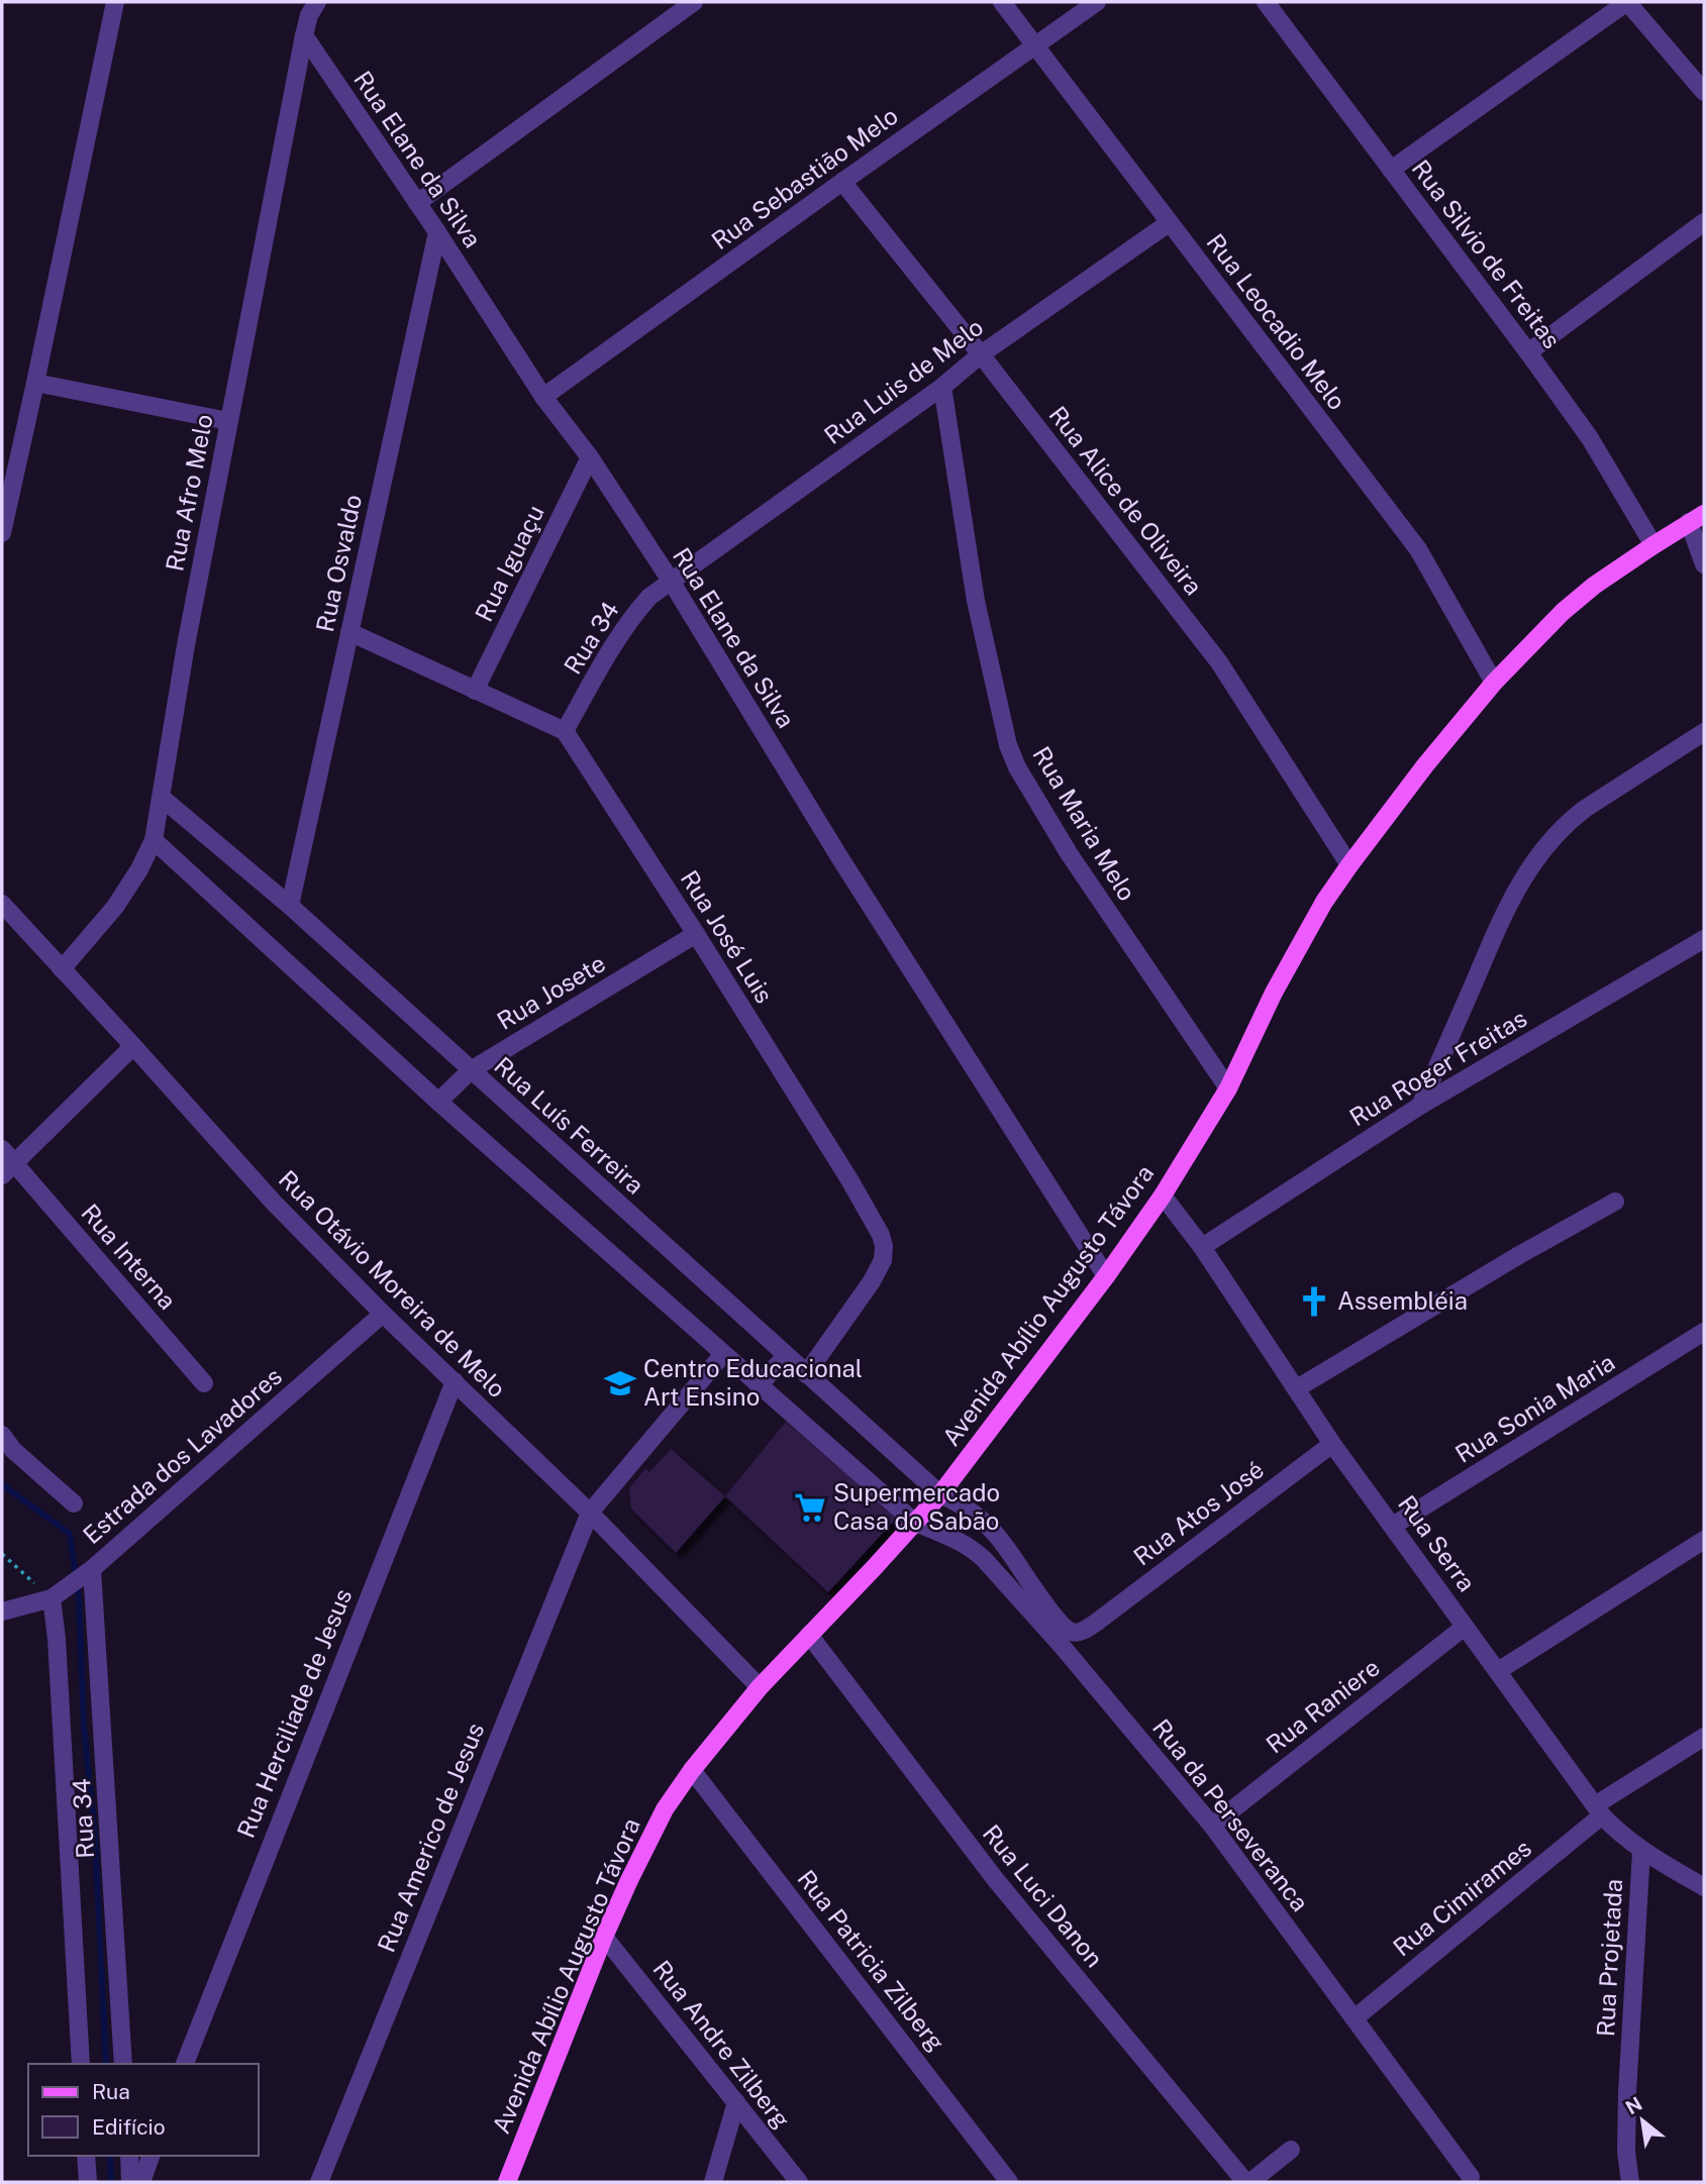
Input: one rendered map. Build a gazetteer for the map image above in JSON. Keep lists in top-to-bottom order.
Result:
{
  "streets": {
    "main road": ["Avenida Abílio Augusto Távora"],
    "street": [
      "Rua Elane da Silva",
      "Rua Sebastião Melo",
      "Rua Silvio de Freitas",
      "Rua Leocadio Melo",
      "Rua Luis de Melo",
      "Rua Afro Melo",
      "Rua Alice de Oliveira",
      "Rua Osvaldo",
      "Rua Iguaçu",
      "Rua 34",
      "Rua Maria Melo",
      "Rua José Luis",
      "Rua Josete",
      "Rua Roger Freitas",
      "Rua Luís Ferreira",
      "Rua Interna",
      "Rua Otávio Moreira de Melo",
      "Rua Sonia Maria",
      "Estrada dos Lavadores",
      "Rua Atos José",
      "Rua Serra",
      "Rua Raniere",
      "Rua Herciliade de Jesus",
      "Rua da Perseveranca",
      "Rua Americo de Jesus",
      "Rua Luci Danon",
      "Rua Cimirames",
      "Rua Projetada",
      "Rua Patricia Zilberg",
      "Rua Andre Zilberg"
    ]
  },
  "crossings": [
    ["Rua Elane da Silva", "Rua Sebastião Melo"],
    ["Rua Elane da Silva", "Rua Luis de Melo"],
    ["Rua Elane da Silva", "Rua Afro Melo"],
    ["Rua Elane da Silva", "Rua Osvaldo"],
    ["Rua Elane da Silva", "Rua Iguaçu"],
    ["Rua Elane da Silva", "Rua 34"],
    ["Rua Elane da Silva", "Avenida Abílio Augusto Távora"],
    ["Rua Sebastião Melo", "Rua Leocadio Melo"],
    ["Rua Sebastião Melo", "Rua Alice de Oliveira"],
    ["Rua Silvio de Freitas", "Avenida Abílio Augusto Távora"],
    ["Rua Leocadio Melo", "Rua Luis de Melo"],
    ["Rua Leocadio Melo", "Avenida Abílio Augusto Távora"],
    ["Rua Luis de Melo", "Rua Alice de Oliveira"],
    ["Rua Luis de Melo", "Rua 34"],
    ["Rua Luis de Melo", "Rua Maria Melo"],
    ["Rua Afro Melo", "Rua Luís Ferreira"],
    ["Rua Afro Melo", "Rua Otávio Moreira de Melo"],
    ["Rua Alice de Oliveira", "Avenida Abílio Augusto Távora"],
    ["Rua Osvaldo", "Rua Luís Ferreira"],
    ["Rua 34", "Rua José Luis"],
    ["Rua 34", "Estrada dos Lavadores"],
    ["Rua Maria Melo", "Avenida Abílio Augusto Távora"],
    ["Rua José Luis", "Rua Josete"],
    ["Rua José Luis", "Rua Luís Ferreira"],
    ["Rua Josete", "Rua Luís Ferreira"],
    ["Rua Roger Freitas", "Rua Serra"],
    ["Rua Luís Ferreira", "Avenida Abílio Augusto Távora"],
    ["Rua Luís Ferreira", "Rua Atos José"],
    ["Rua Otávio Moreira de Melo", "Avenida Abílio Augusto Távora"],
    ["Rua Otávio Moreira de Melo", "Estrada dos Lavadores"],
    ["Rua Otávio Moreira de Melo", "Rua Herciliade de Jesus"],
    ["Rua Otávio Moreira de Melo", "Rua Americo de Jesus"],
    ["Avenida Abílio Augusto Távora", "Rua Serra"],
    ["Avenida Abílio Augusto Távora", "Rua da Perseveranca"],
    ["Avenida Abílio Augusto Távora", "Rua Luci Danon"],
    ["Avenida Abílio Augusto Távora", "Rua Patricia Zilberg"],
    ["Avenida Abílio Augusto Távora", "Rua Andre Zilberg"],
    ["Rua Sonia Maria", "Rua Serra"],
    ["Rua Atos José", "Rua Serra"],
    ["Rua Serra", "Rua Raniere"],
    ["Rua Serra", "Rua Cimirames"],
    ["Rua Serra", "Rua Projetada"],
    ["Rua Raniere", "Rua da Perseveranca"],
    ["Rua da Perseveranca", "Rua Cimirames"]
  ],
  "places": {
    "church": ["Assembléia"],
    "school or university": ["Centro Educacional Art Ensino"],
    "supermarket": ["Supermercado Casa do Sabão"]
  },
  "legend": ["Rua", "Edifício"],
  "north": "top left"
}
